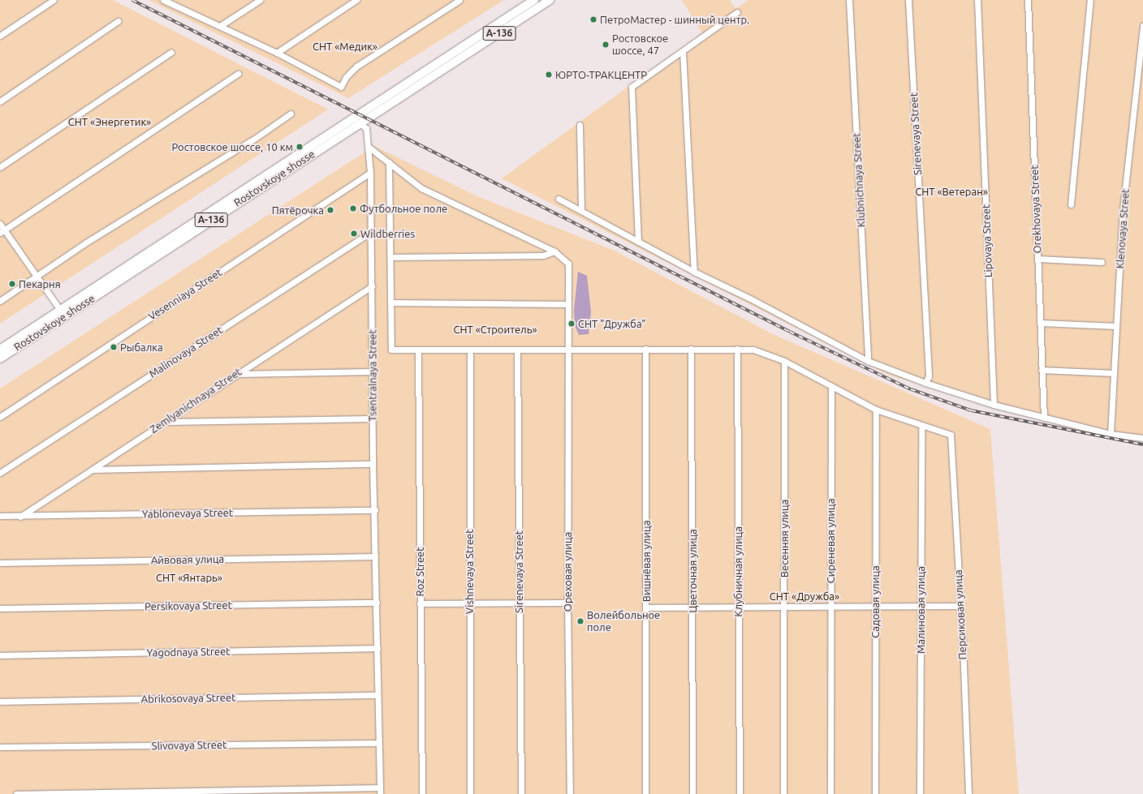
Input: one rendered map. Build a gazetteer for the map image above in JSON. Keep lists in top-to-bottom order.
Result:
{
  "streets": {
    "highway": ["А-136", "Rostovskoye shosse"],
    "street": [
      "Sirenevaya Street",
      "Klubnichnaya Street",
      "Orekhovaya Street",
      "Klenovaya Street",
      "Lipovaya Street",
      "Vesenniaya Street",
      "Malinovaya Street",
      "Tsentralnaya Street",
      "Zemlyanichnaya Street",
      "Yablonevaya Street",
      "Весенняя улица",
      "Сиреневая улица",
      "Айвовая улица",
      "Вишнёвая улица",
      "Цветочная улица",
      "Roz Street",
      "Vishnevaya Street",
      "Ореховая улица",
      "Клубничная улица",
      "Садовая улица",
      "Persikovaya Street",
      "Малиновая улица",
      "Персиковая улица",
      "Yagodnaya Street",
      "Abrikosovaya Street",
      "Slivovaya Street"
    ]
  },
  "crossings": [
    ["Rostovskoye shosse", "Tsentralnaya Street"],
    ["Vesenniaya Street", "Tsentralnaya Street"],
    ["Malinovaya Street", "Tsentralnaya Street"],
    ["Tsentralnaya Street", "Zemlyanichnaya Street"],
    ["Tsentralnaya Street", "Yablonevaya Street"],
    ["Tsentralnaya Street", "Айвовая улица"],
    ["Tsentralnaya Street", "Ореховая улица"],
    ["Tsentralnaya Street", "Persikovaya Street"],
    ["Tsentralnaya Street", "Yagodnaya Street"],
    ["Tsentralnaya Street", "Abrikosovaya Street"],
    ["Tsentralnaya Street", "Slivovaya Street"],
    ["Zemlyanichnaya Street", "Yablonevaya Street"],
    ["Малиновая улица", "Персиковая улица"]
  ],
  "parks": [
    "СНТ «Медик»",
    "СНТ «Энергетик»",
    "СНТ «Ветеран»",
    "СНТ «Строитель»",
    "СНТ «Янтарь»",
    "СНТ «Дружба»"
  ],
  "places": [
    "ПетроМастер - шинный центр.",
    "Ростовское шоссе, 47",
    "ЮРТО-ТРАКЦЕНТР",
    "Ростовское шоссе, 10 км",
    "Футбольное поле",
    "Пятёрочка",
    "Wildberries",
    "Пекарня",
    "СНТ \"Дружба\"",
    "Рыбалка",
    "Волейбольное поле"
  ]
}
